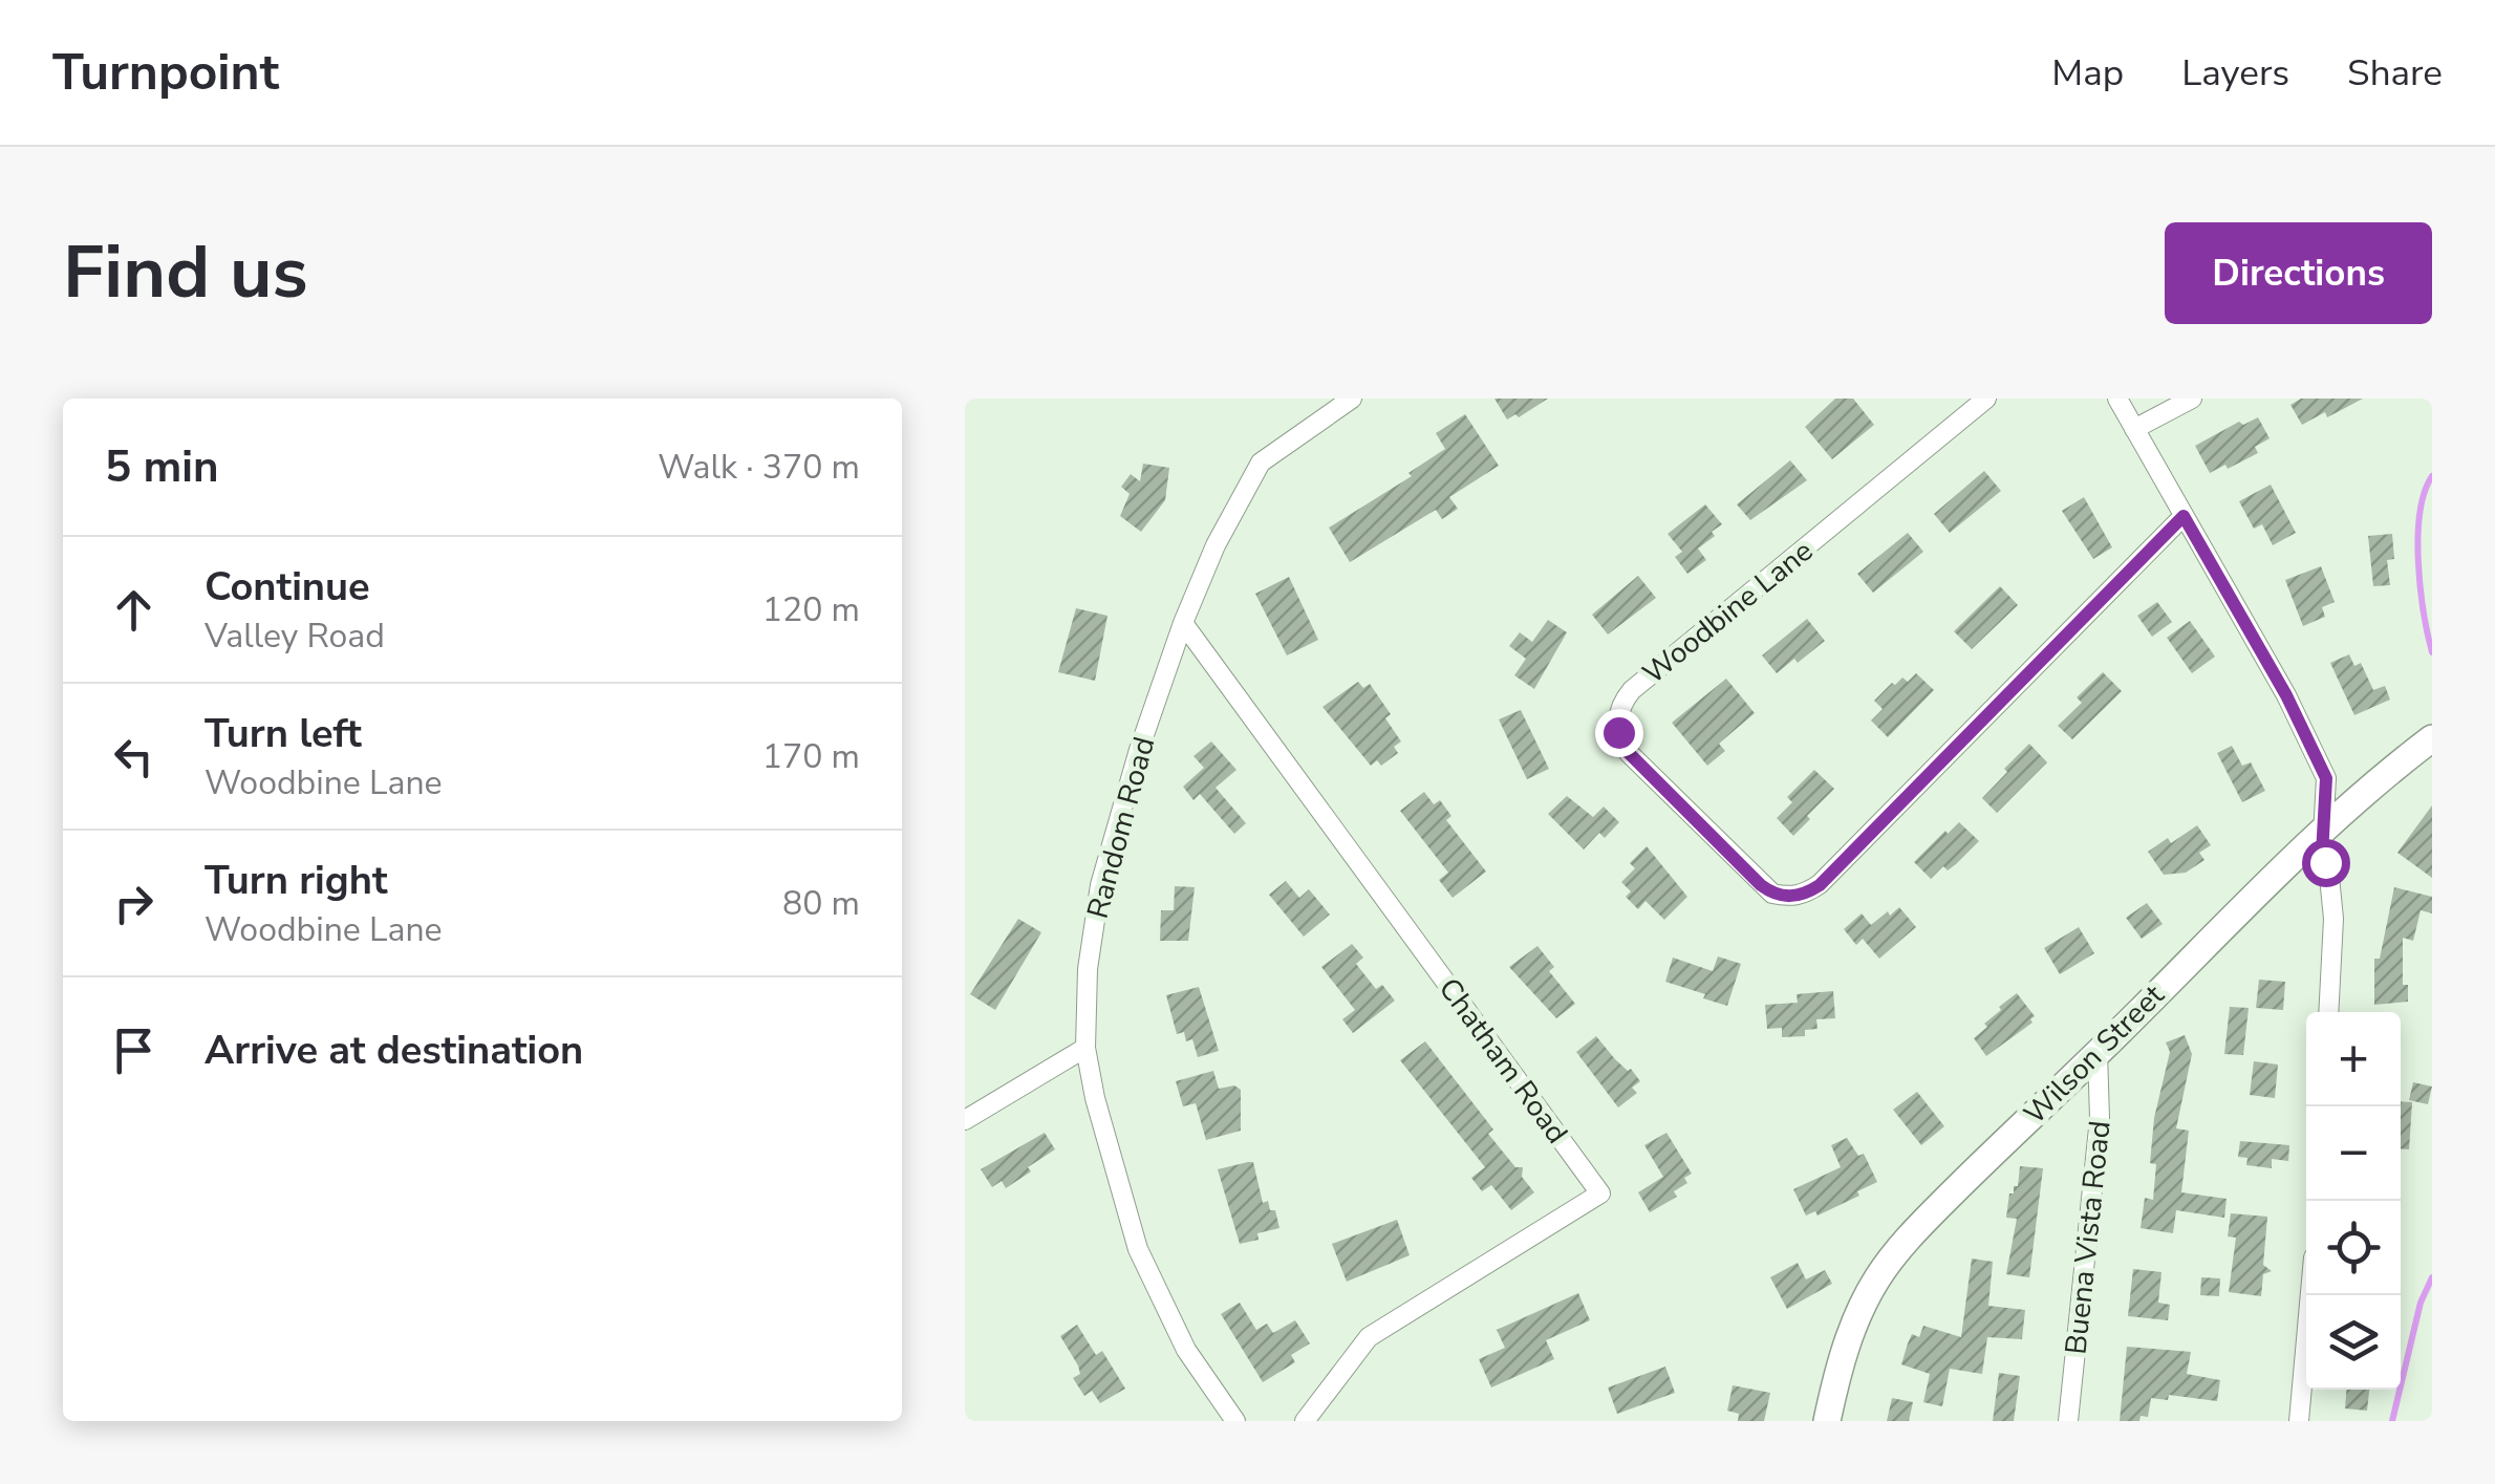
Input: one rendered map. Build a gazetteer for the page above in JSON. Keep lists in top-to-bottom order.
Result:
{
  "streets": {
    "main road": ["Wilson Street"],
    "street": [
      "Woodbine Lane",
      "Random Road",
      "Chatham Road",
      "Buena Vista Road"
    ]
  },
  "crossings": [
    ["Random Road", "Chatham Road"],
    ["Wilson Street", "Buena Vista Road"]
  ],
  "page": {
    "header": "Turnpoint",
    "nav": ["Map", "Layers", "Share"],
    "title": "Find us",
    "buttons": "Directions",
    "heading": ["5 min", "Walk · 370 m"],
    "list": [
      ["Continue", "Valley Road", "120 m"],
      ["Turn left", "Woodbine Lane", "170 m"],
      ["Turn right", "Woodbine Lane", "80 m"],
      "Arrive at destination"
    ],
    "map_buttons": ["+", "−"]
  }
}
